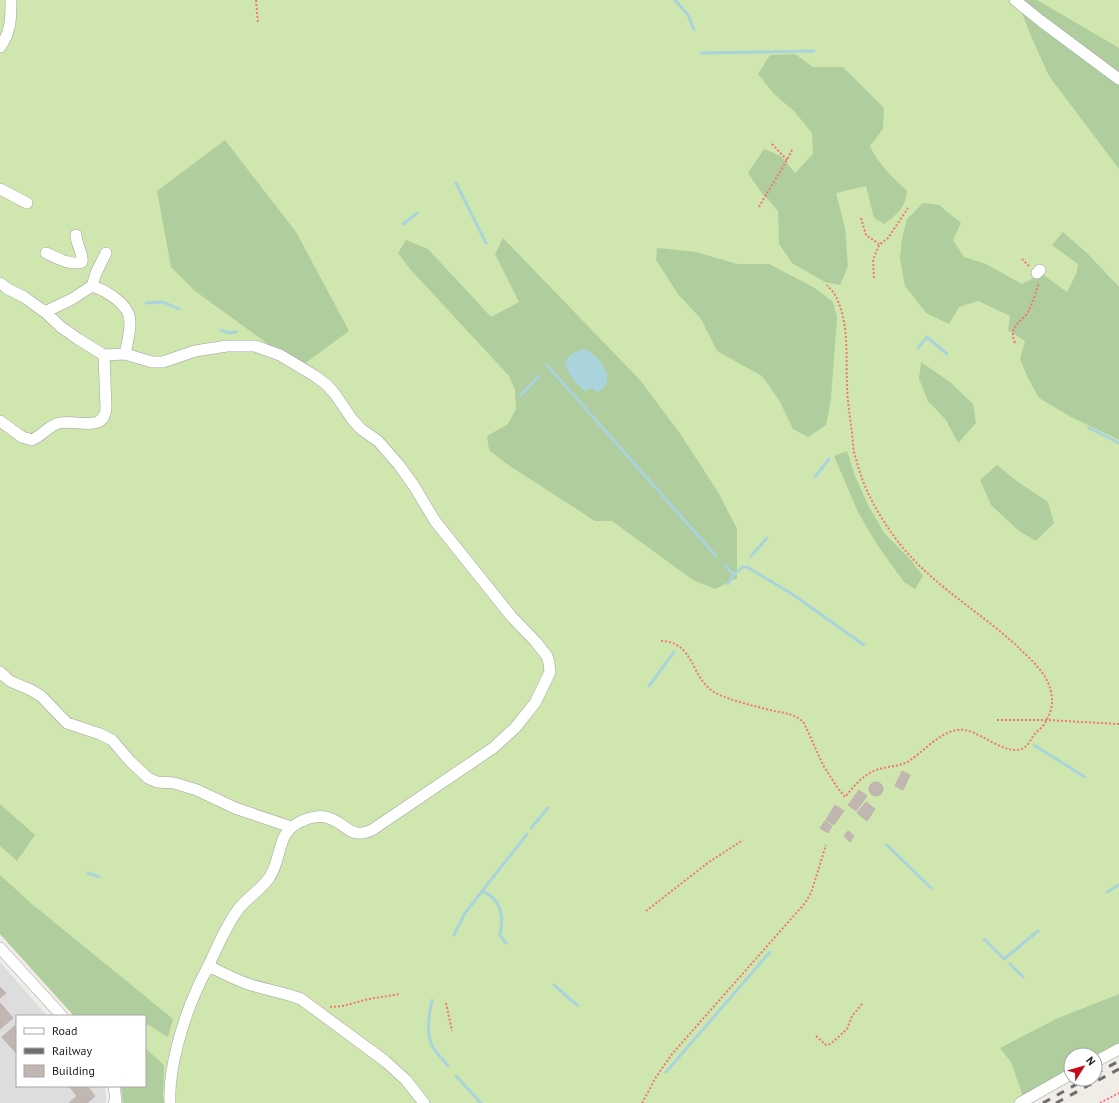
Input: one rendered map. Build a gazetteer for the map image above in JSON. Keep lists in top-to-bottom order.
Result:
{
  "legend": ["Road", "Railway", "Building"],
  "north": "top right"
}
